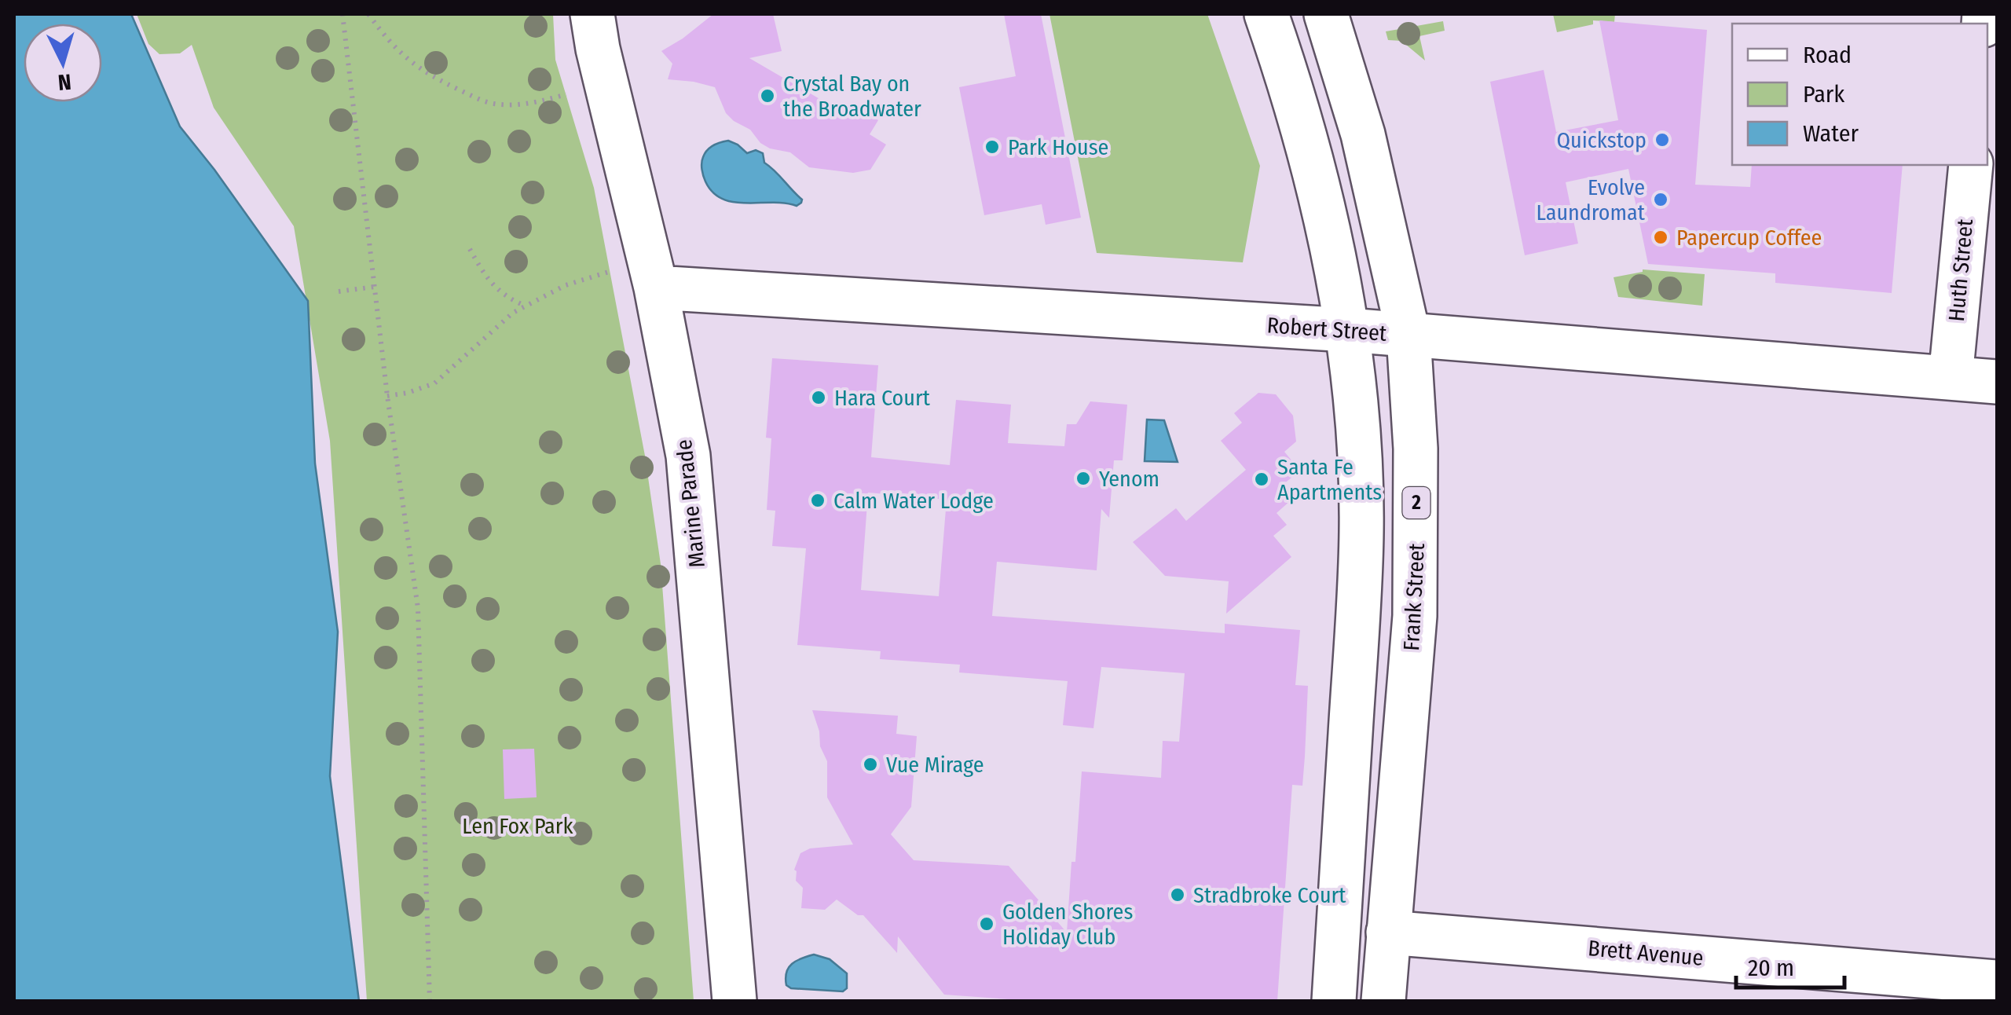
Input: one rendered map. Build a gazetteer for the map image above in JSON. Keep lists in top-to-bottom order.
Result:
{
  "streets": {
    "main road": [
      "Huth Street",
      "Robert Street",
      "2",
      "Marine Parade",
      "Frank Street",
      "Brett Avenue"
    ]
  },
  "crossings": [
    ["Huth Street", "Robert Street"],
    ["Robert Street", "Marine Parade"],
    ["Robert Street", "Frank Street"],
    ["Frank Street", "Brett Avenue"]
  ],
  "parks": ["Len Fox Park"],
  "places": [
    "Crystal Bay on the Broadwater",
    "Quickstop",
    "Park House",
    "Evolve Laundromat",
    "Papercup Coffee",
    "Hara Court",
    "Yenom",
    "Santa Fe Apartments",
    "Calm Water Lodge",
    "Vue Mirage",
    "Stradbroke Court",
    "Golden Shores Holiday Club"
  ],
  "legend": ["Road", "Park", "Water"],
  "scale_bar": "20 m",
  "north": "bottom"
}
